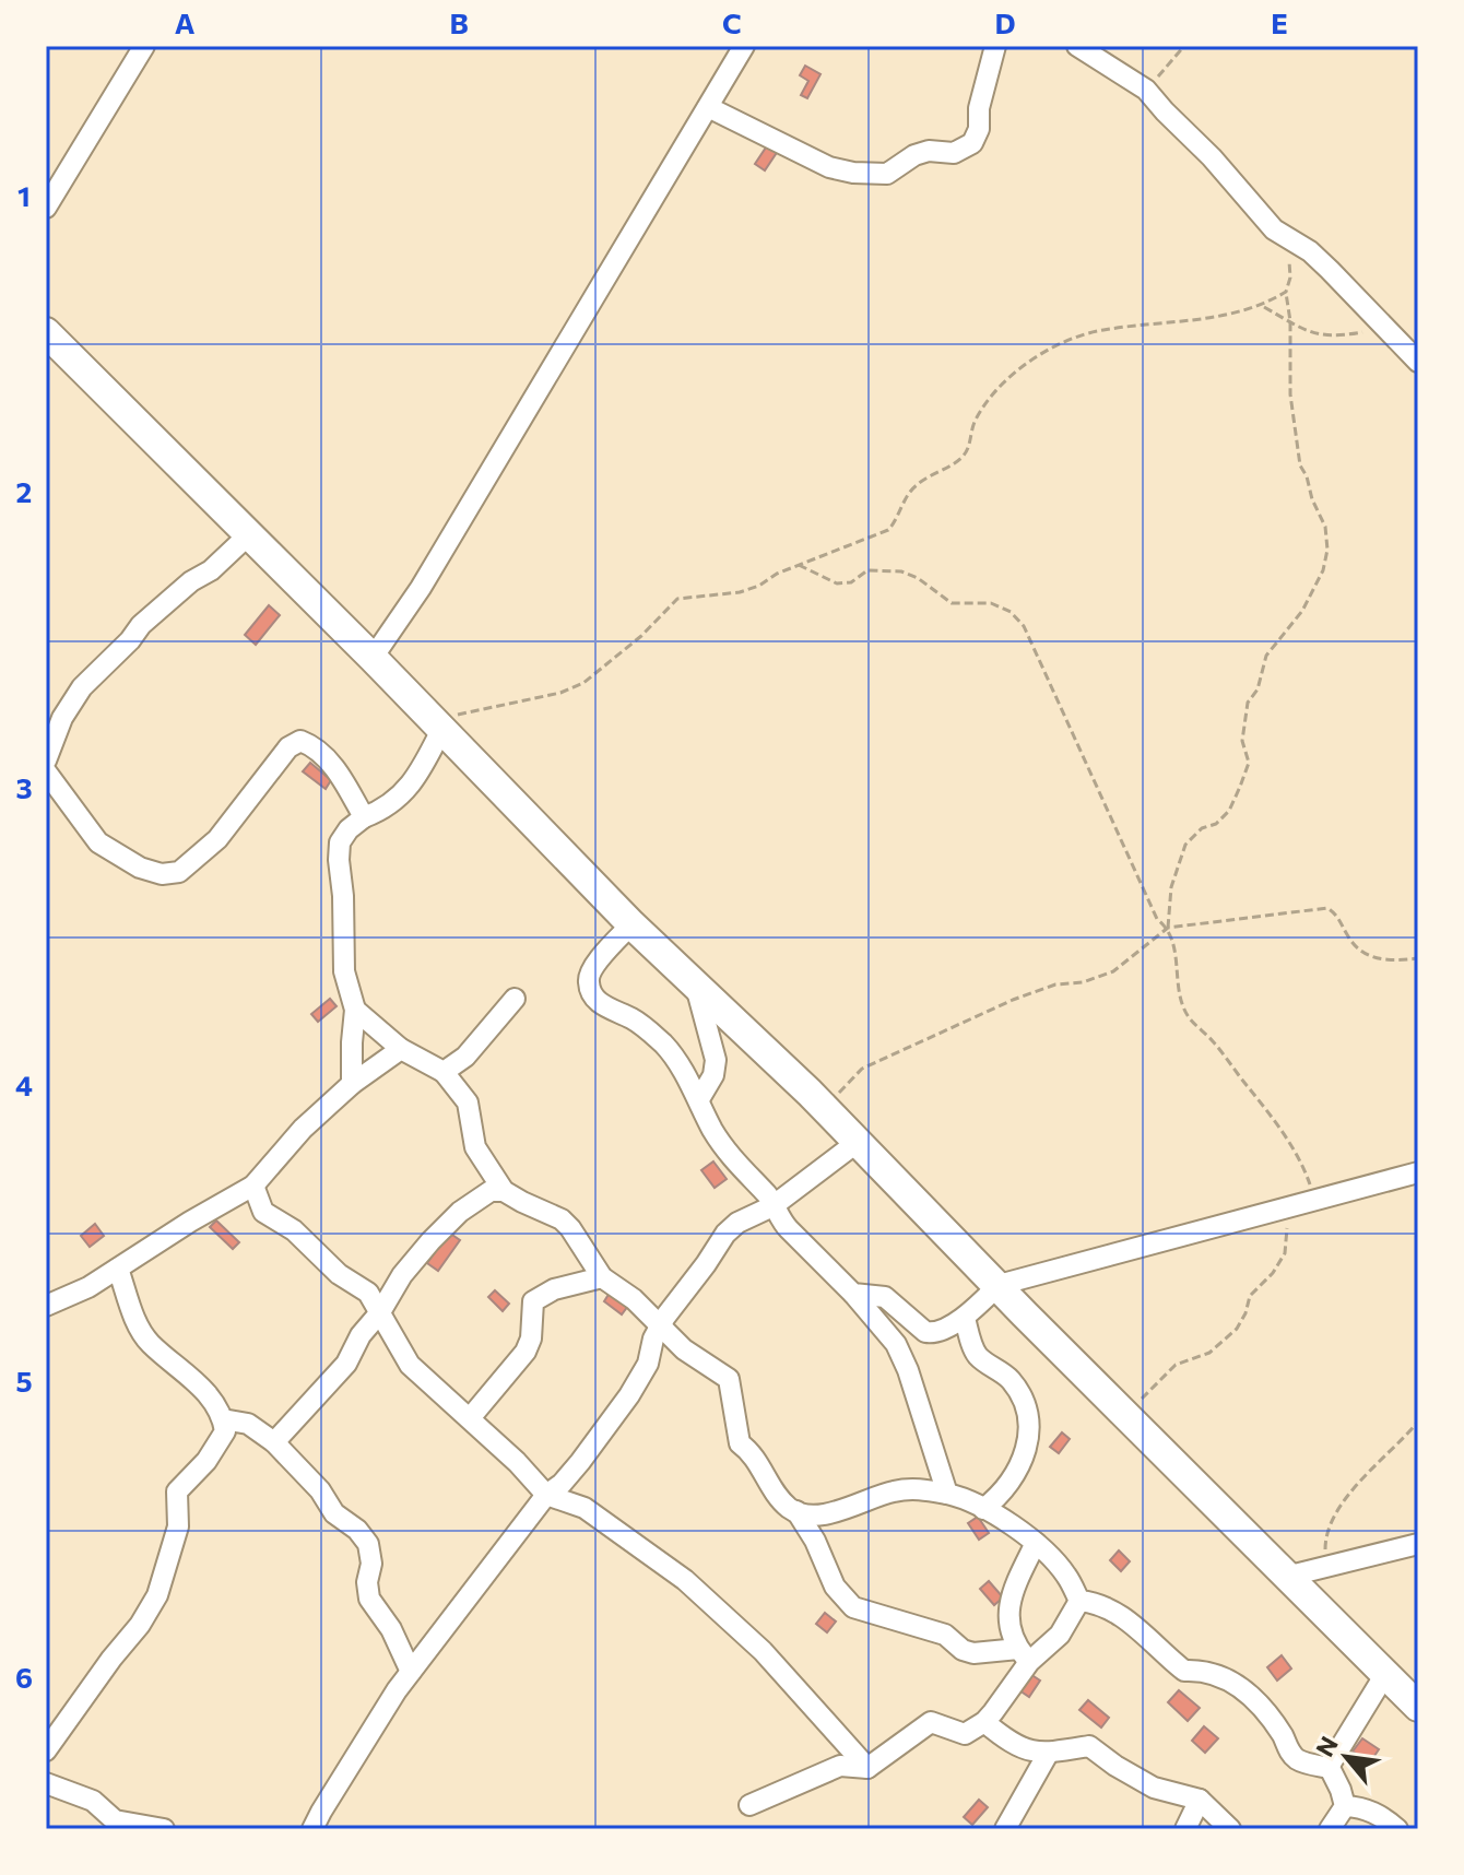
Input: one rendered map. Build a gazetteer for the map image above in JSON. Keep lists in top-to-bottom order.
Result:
{
  "north": "top left",
  "grid": {
    "columns": [
      "A",
      "B",
      "C",
      "D",
      "E"
    ],
    "rows": [
      "1",
      "2",
      "3",
      "4",
      "5",
      "6"
    ]
  }
}
